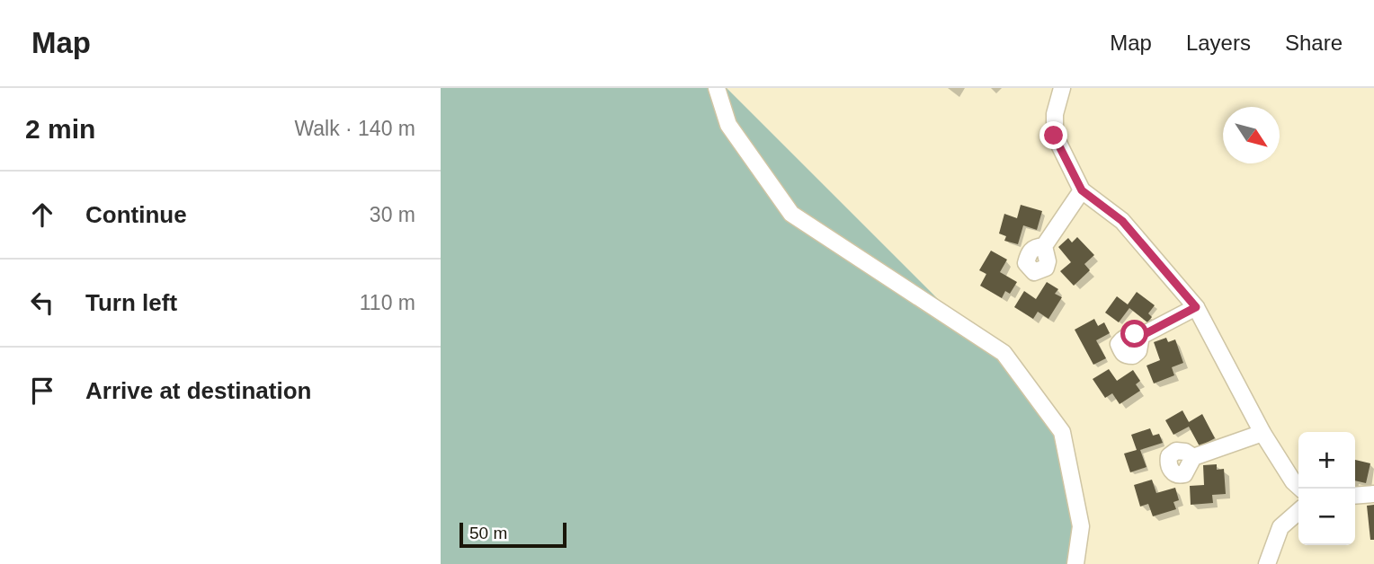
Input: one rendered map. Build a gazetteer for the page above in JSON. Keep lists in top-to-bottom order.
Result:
{
  "scale_bar": "50 m",
  "north": "bottom right",
  "page": {
    "header": "Map",
    "nav": ["Map", "Layers", "Share"],
    "heading": ["2 min", "Walk · 140 m"],
    "list": [
      ["Continue", "30 m"],
      ["Turn left", "110 m"],
      "Arrive at destination"
    ],
    "map_buttons": ["+", "−"],
    "scale": "50 m"
  }
}
